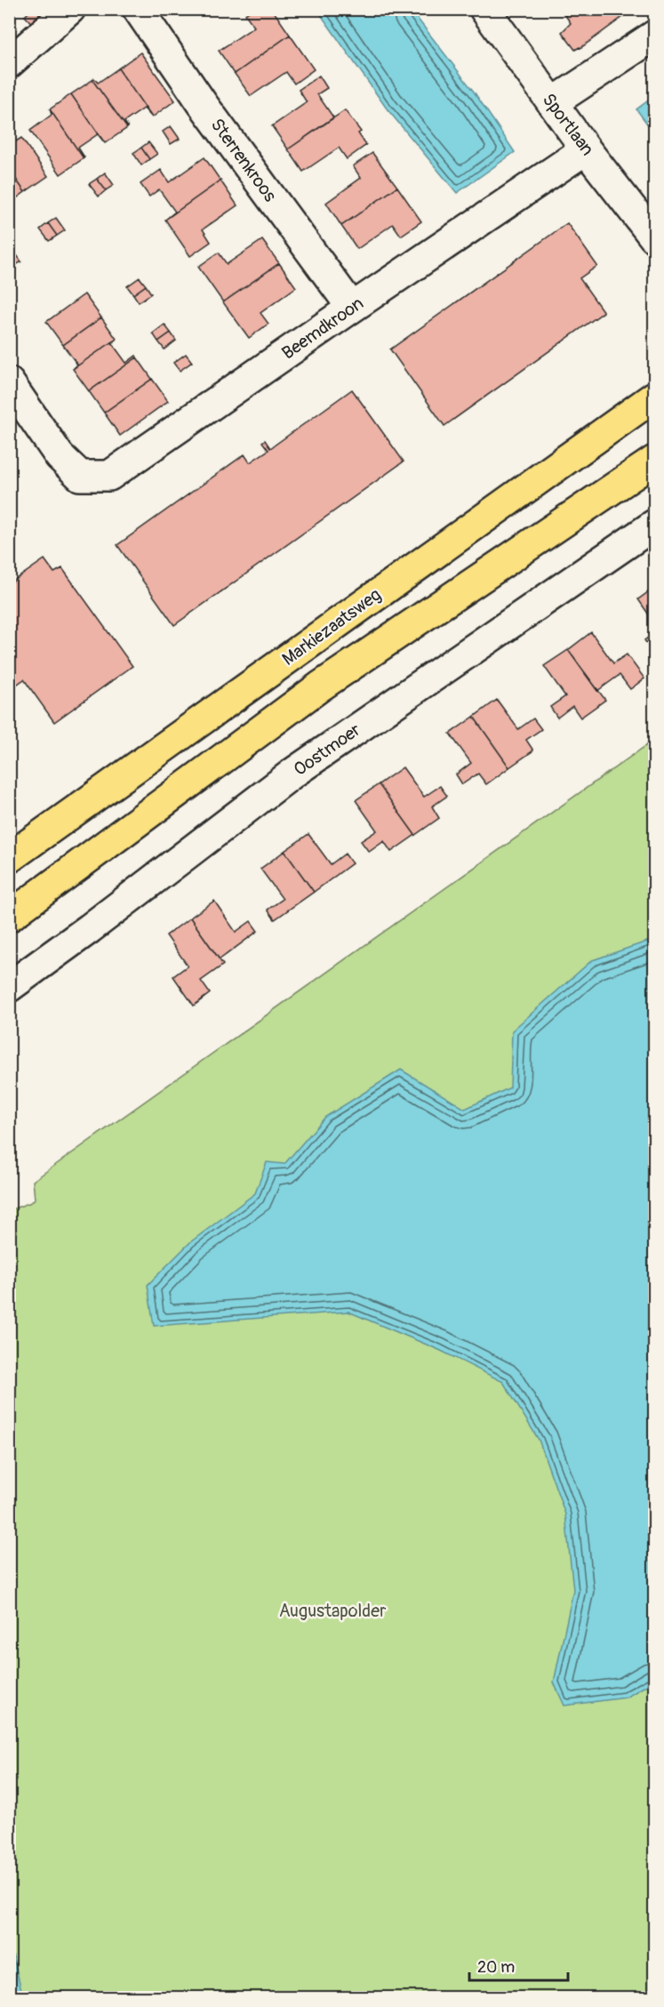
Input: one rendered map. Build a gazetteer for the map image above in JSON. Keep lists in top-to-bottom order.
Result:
{
  "streets": {
    "main road": ["Markiezaatsweg"],
    "street": [
      "Sportlaan",
      "Sterrenkroos",
      "Beemdkroon",
      "Oostmoer"
    ]
  },
  "crossings": [
    ["Sportlaan", "Beemdkroon"],
    ["Sterrenkroos", "Beemdkroon"]
  ],
  "parks": ["Augustapolder"],
  "scale_bar": "20 m"
}
